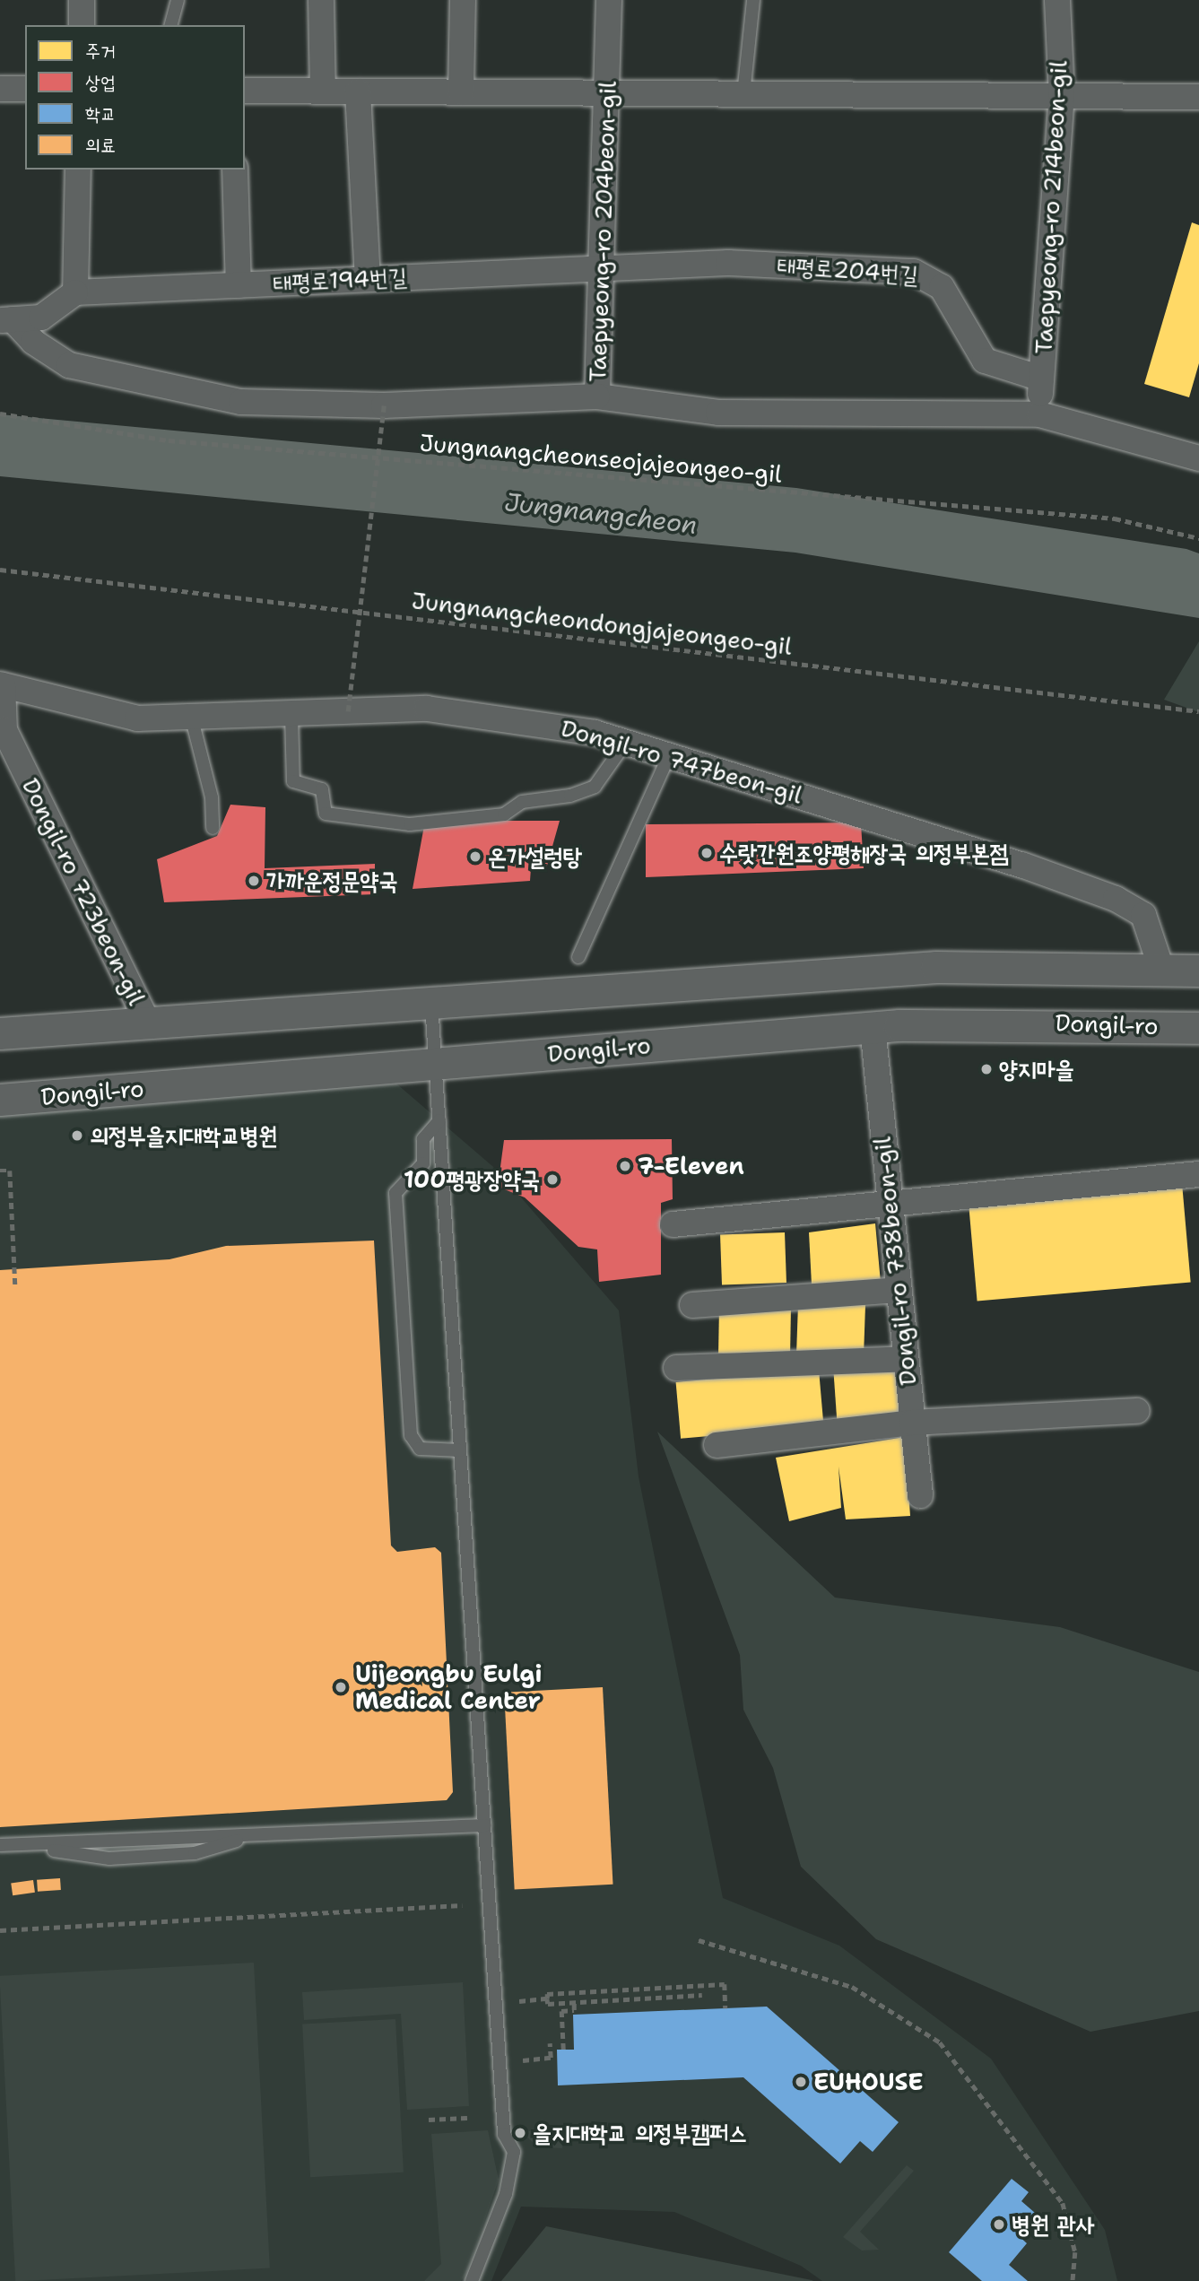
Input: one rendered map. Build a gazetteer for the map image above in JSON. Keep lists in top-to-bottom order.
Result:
{
  "streets": {
    "street": [
      "Taepyeong-ro 214beon-gil",
      "Taepyeong-ro 204beon-gil",
      "태평로204번길",
      "태평로194번길",
      "Dongil-ro 747beon-gil",
      "Dongil-ro 723beon-gil",
      "Dongil-ro",
      "Dongil-ro 738beon-gil"
    ],
    "path": ["Jungnangcheonseojajeongeo-gil", "Jungnangcheondongjajeongeo-gil"]
  },
  "crossings": [
    ["Taepyeong-ro 214beon-gil", "Taepyeong-ro 204beon-gil"],
    ["Taepyeong-ro 214beon-gil", "태평로204번길"],
    ["Taepyeong-ro 204beon-gil", "태평로204번길"],
    ["Taepyeong-ro 204beon-gil", "태평로194번길"],
    ["태평로204번길", "태평로194번길"],
    ["Dongil-ro 747beon-gil", "Dongil-ro 723beon-gil"],
    ["Dongil-ro", "Dongil-ro 738beon-gil"]
  ],
  "water": ["Jungnangcheon"],
  "places": [
    "수랏간원조양평해장국 의정부본점",
    "온가설렁탕",
    "가까운정문약국",
    "양지마을",
    "의정부을지대학교병원",
    "7-Eleven",
    "100평광장약국",
    "Uijeongbu Eulgi Medical Center",
    "EUHOUSE",
    "을지대학교 의정부캠퍼스",
    "병원 관사"
  ],
  "legend": [
    "주거",
    "상업",
    "학교",
    "의료"
  ]
}
